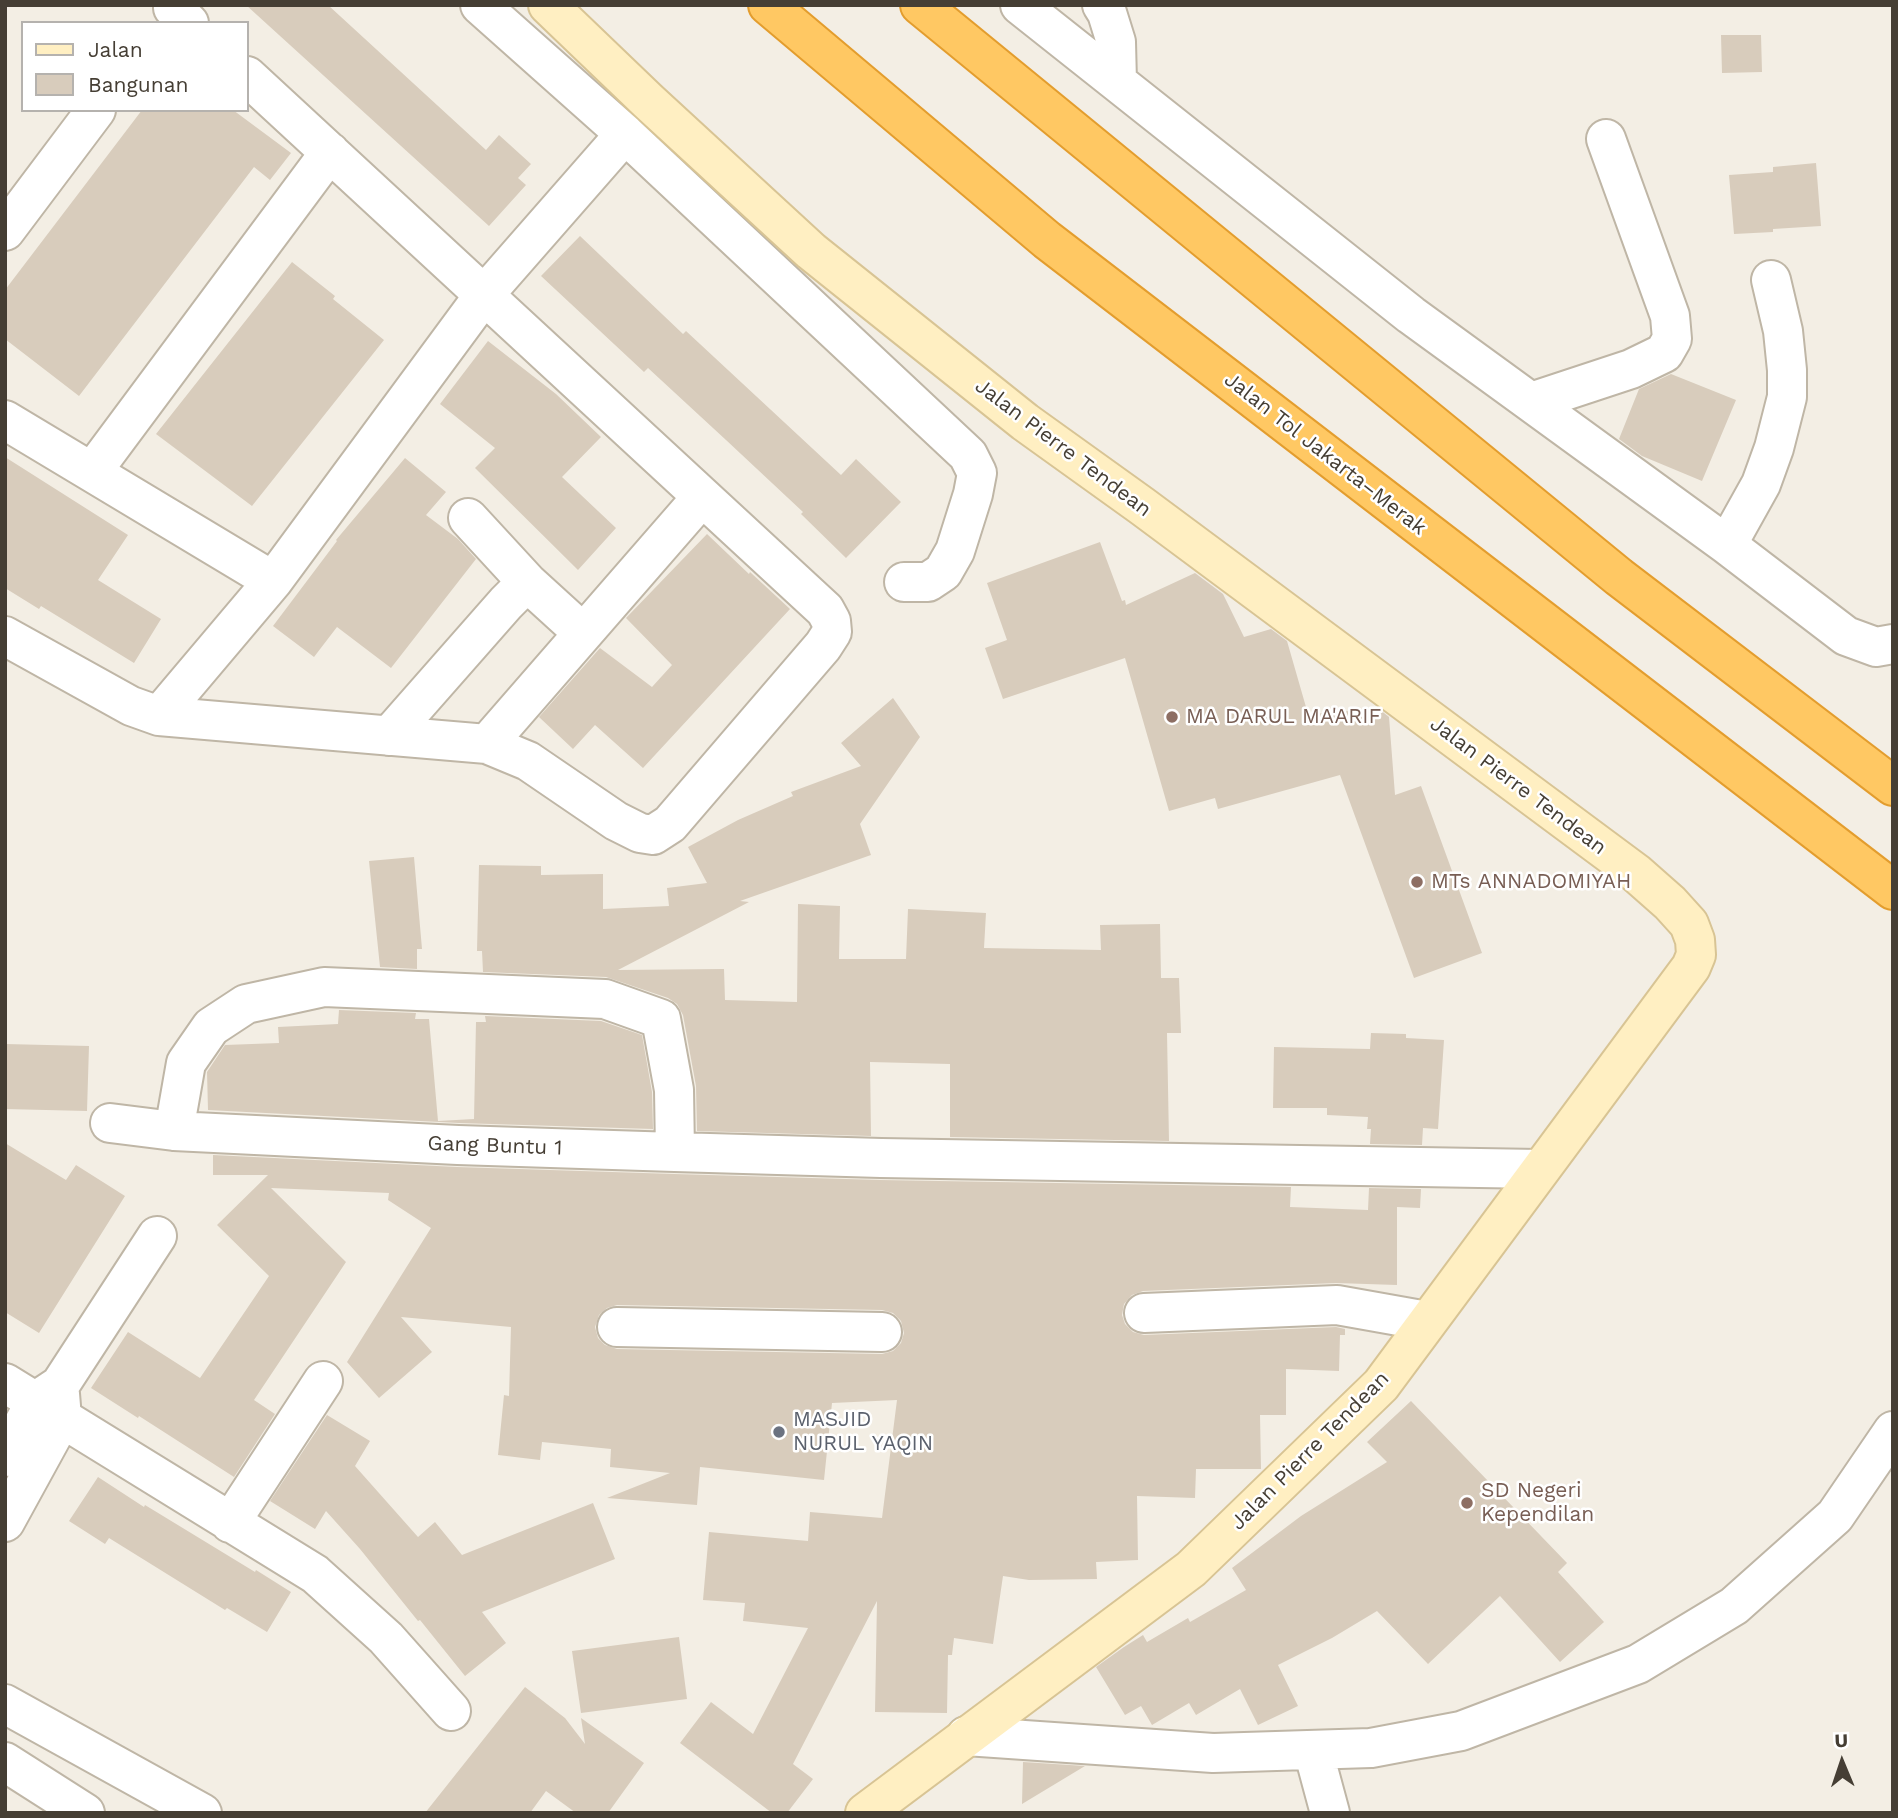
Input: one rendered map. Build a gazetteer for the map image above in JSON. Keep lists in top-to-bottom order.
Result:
{
  "streets": {
    "highway": ["Jalan Tol Jakarta–Merak"],
    "street": ["Jalan Pierre Tendean", "Gang Buntu 1"]
  },
  "crossings": [
    ["Jalan Pierre Tendean", "Gang Buntu 1"]
  ],
  "places": [
    "MA DARUL MA'ARIF",
    "MTs ANNADOMIYAH",
    "MASJID NURUL YAQIN",
    "SD Negeri Kependilan"
  ],
  "legend": ["Jalan", "Bangunan"],
  "north": "top"
}
